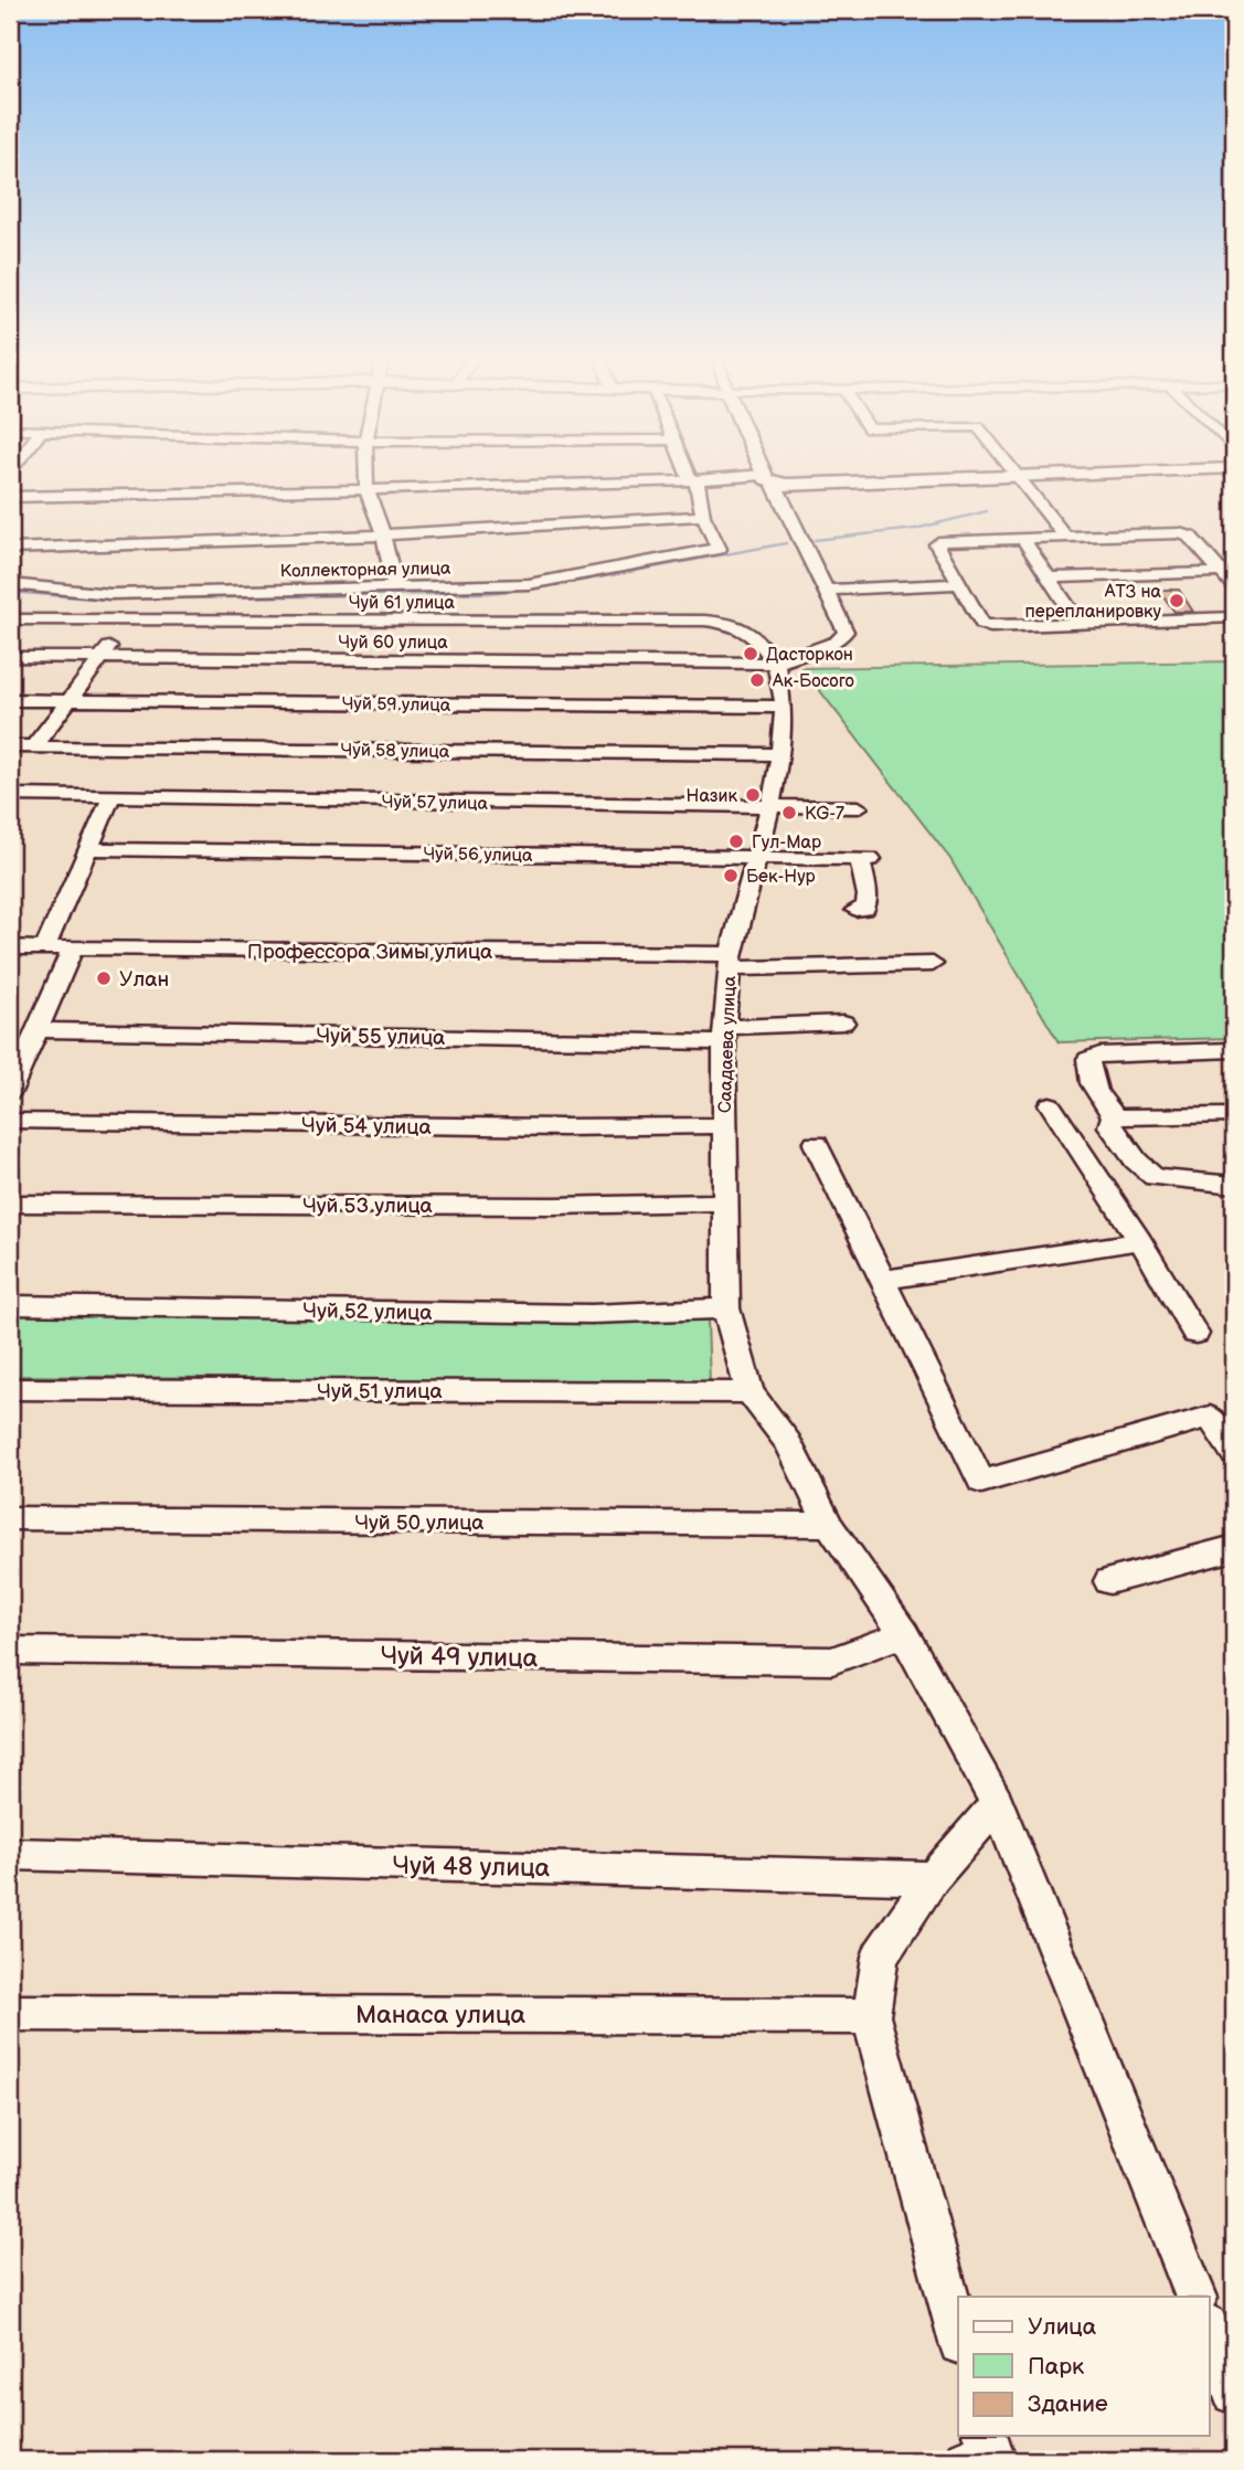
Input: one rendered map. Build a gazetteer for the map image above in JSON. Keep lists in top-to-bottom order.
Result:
{
  "streets": {
    "street": [
      "Коллекторная улица",
      "Чуй 61 улица",
      "Чуй 60 улица",
      "Чуй 59 улица",
      "Чуй 58 улица",
      "Чуй 57 улица",
      "Чуй 56 улица",
      "Профессора Зимы улица",
      "Чуй 55 улица",
      "Саадаева улица",
      "Чуй 54 улица",
      "Чуй 53 улица",
      "Чуй 52 улица",
      "Чуй 51 улица",
      "Чуй 50 улица",
      "Чуй 49 улица",
      "Чуй 48 улица",
      "Манаса улица"
    ]
  },
  "crossings": [
    ["Чуй 61 улица", "Чуй 60 улица"],
    ["Чуй 61 улица", "Саадаева улица"],
    ["Чуй 60 улица", "Саадаева улица"],
    ["Чуй 59 улица", "Саадаева улица"],
    ["Чуй 58 улица", "Саадаева улица"],
    ["Чуй 57 улица", "Саадаева улица"],
    ["Чуй 56 улица", "Саадаева улица"],
    ["Профессора Зимы улица", "Саадаева улица"],
    ["Чуй 55 улица", "Саадаева улица"],
    ["Саадаева улица", "Чуй 54 улица"],
    ["Саадаева улица", "Чуй 53 улица"],
    ["Саадаева улица", "Чуй 52 улица"],
    ["Саадаева улица", "Чуй 51 улица"]
  ],
  "places": [
    "АТЗ на перепланировку",
    "Дасторкон",
    "Ак-Босого",
    "Назик",
    "KG-7",
    "Гул-Мар",
    "Бек-Нур",
    "Улан"
  ],
  "legend": ["Улица", "Парк", "Здание"]
}
